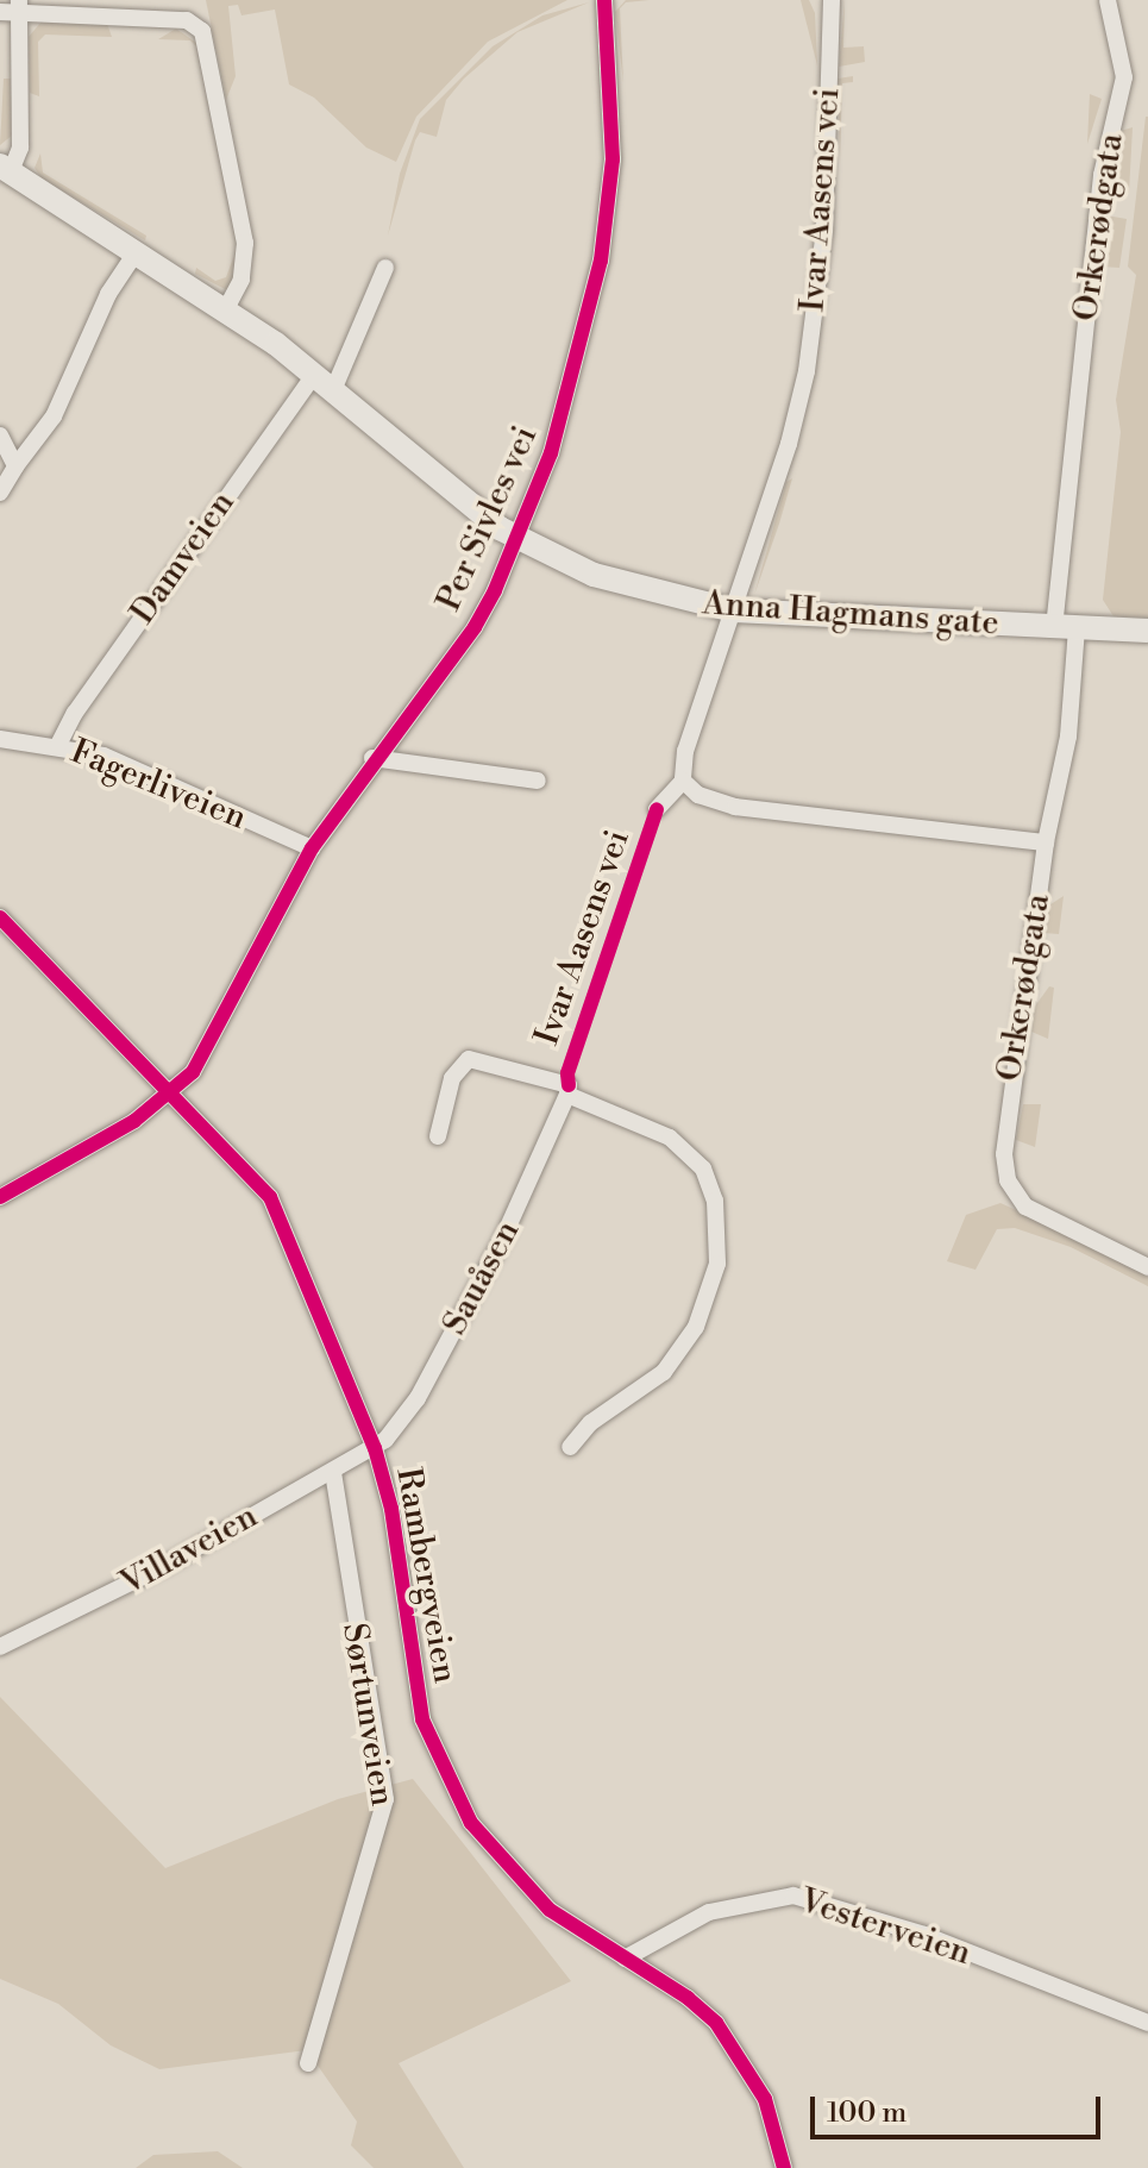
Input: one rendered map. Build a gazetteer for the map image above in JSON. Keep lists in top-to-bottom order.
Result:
{
  "streets": {
    "street": [
      "Ivar Aasens vei",
      "Orkerødgata",
      "Per Sivles vei",
      "Damveien",
      "Anna Hagmans gate",
      "Fagerliveien",
      "Sauåsen",
      "Villaveien",
      "Rambergveien",
      "Sørtunveien",
      "Vesterveien"
    ]
  },
  "crossings": [
    ["Ivar Aasens vei", "Anna Hagmans gate"],
    ["Orkerødgata", "Anna Hagmans gate"],
    ["Per Sivles vei", "Anna Hagmans gate"],
    ["Per Sivles vei", "Fagerliveien"],
    ["Per Sivles vei", "Rambergveien"],
    ["Damveien", "Anna Hagmans gate"],
    ["Damveien", "Fagerliveien"],
    ["Sauåsen", "Villaveien"],
    ["Sauåsen", "Rambergveien"],
    ["Villaveien", "Rambergveien"],
    ["Villaveien", "Sørtunveien"],
    ["Rambergveien", "Vesterveien"]
  ],
  "scale_bar": "100 m"
}
